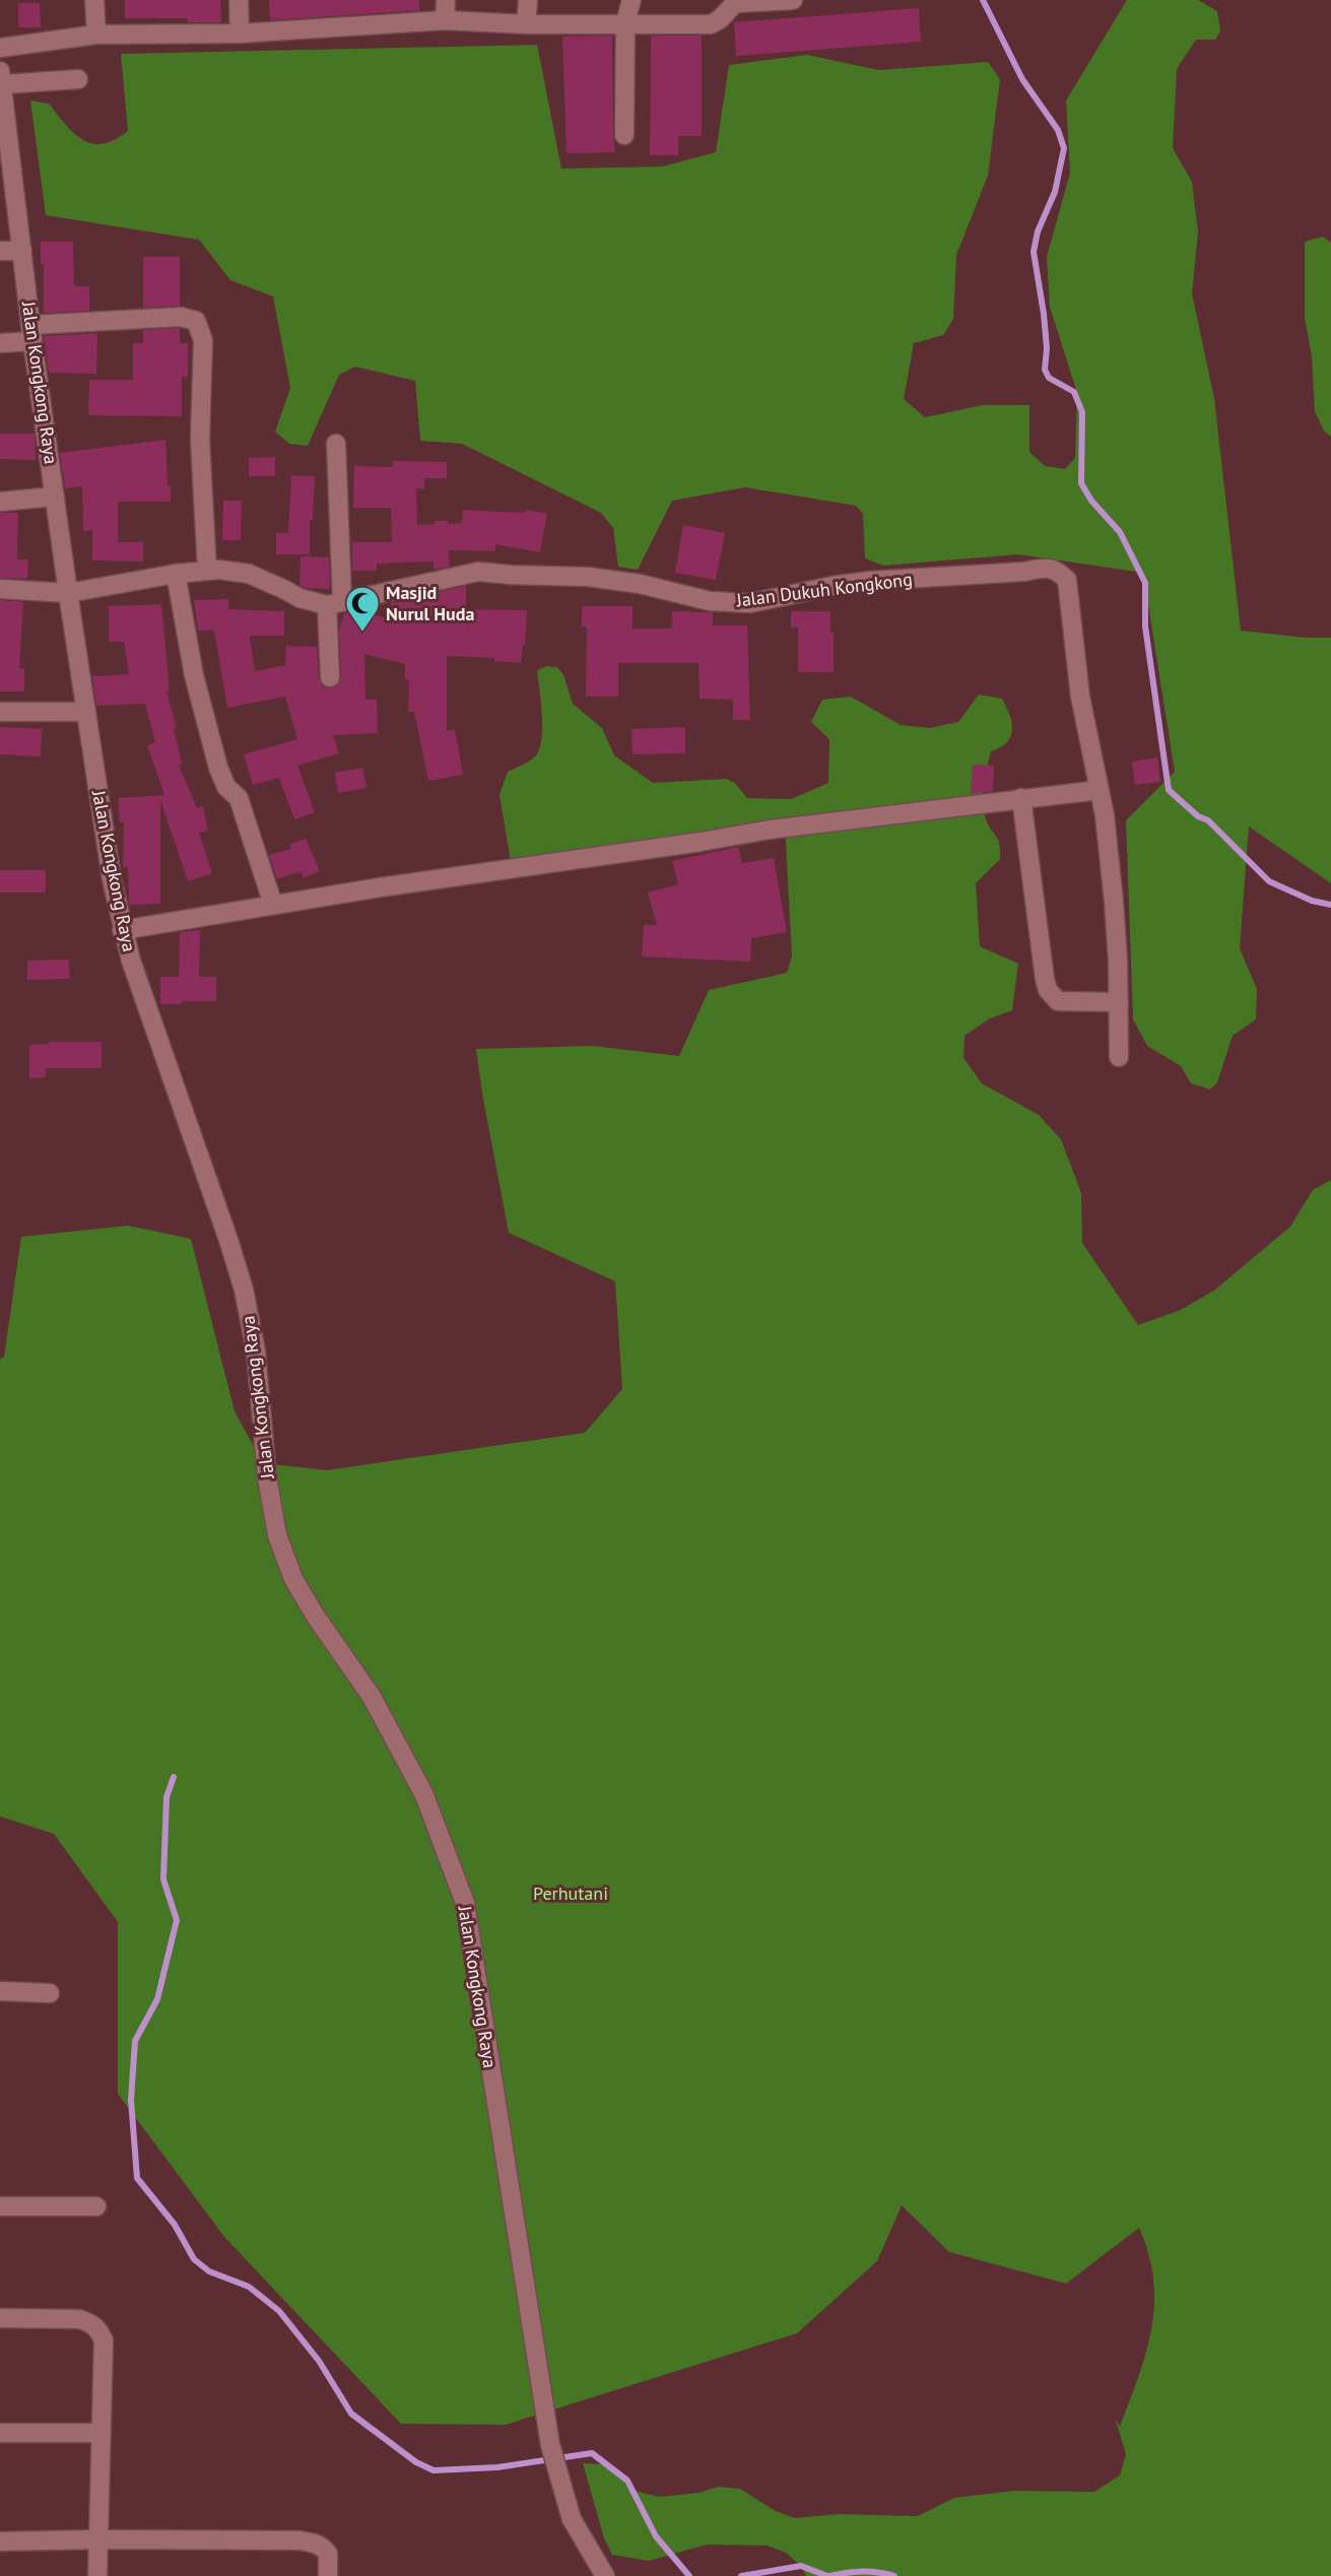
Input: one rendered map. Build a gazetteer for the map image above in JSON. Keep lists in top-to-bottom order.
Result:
{
  "streets": {
    "street": ["Jalan Kongkong Raya", "Jalan Dukuh Kongkong"]
  },
  "crossings": [
    ["Jalan Kongkong Raya", "Jalan Dukuh Kongkong"]
  ],
  "parks": ["Perhutani"],
  "places": {
    "mosque": ["Masjid Nurul Huda"]
  }
}
